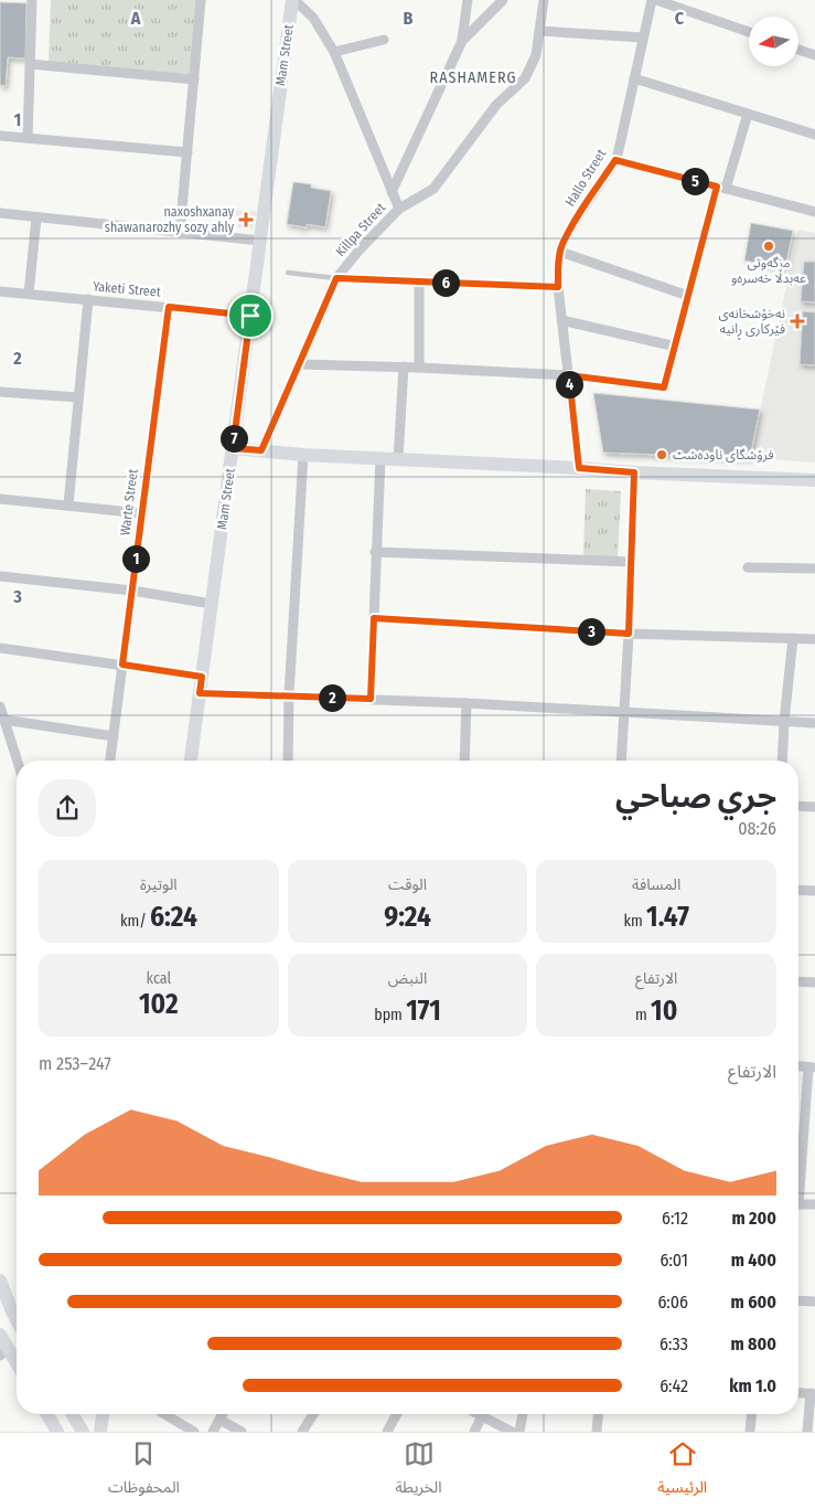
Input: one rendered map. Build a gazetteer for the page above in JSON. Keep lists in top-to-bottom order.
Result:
{
  "streets": {
    "street": [
      "Mam Street",
      "Hallo Street",
      "Killpa Street",
      "Yaketi Street",
      "Warte Street"
    ]
  },
  "crossings": [
    ["Mam Street", "Yaketi Street"],
    ["Yaketi Street", "Warte Street"]
  ],
  "districts": ["RASHAMERG"],
  "places": {
    "health": ["naxoshxanay shawanarozhy sozy ahly", "نەخۆشخانەی فێرکاری ڕانیە"],
    "other": ["مزگەوتی عەبدڵا خەسرەو", "فرۆشگای ناوده‌شت"]
  },
  "north": "left",
  "page": {
    "pins": [
      "5",
      "6",
      "4",
      "7",
      "1",
      "3",
      "2"
    ],
    "heading": ["جري صباحي", "08:26"],
    "stats": [
      ["المسافة", "1.47 km"],
      ["الوقت", "9:24"],
      ["الوتيرة", "6:24 /km"],
      ["الارتفاع", "10 m"],
      ["النبض", "171 bpm"],
      ["kcal", "102"]
    ],
    "chart": ["الارتفاع", "247–253 m"],
    "list": [
      {
        "name": "200 m",
        "note": "6:12"
      },
      {
        "name": "400 m",
        "note": "6:01"
      },
      {
        "name": "600 m",
        "note": "6:06"
      },
      {
        "name": "800 m",
        "note": "6:33"
      },
      {
        "name": "1.0 km",
        "note": "6:42"
      }
    ],
    "tabs": ["الرئيسية", "الخريطة", "المحفوظات"]
  },
  "grid": {
    "columns": ["A", "B", "C"],
    "rows": ["1", "2", "3"]
  }
}
